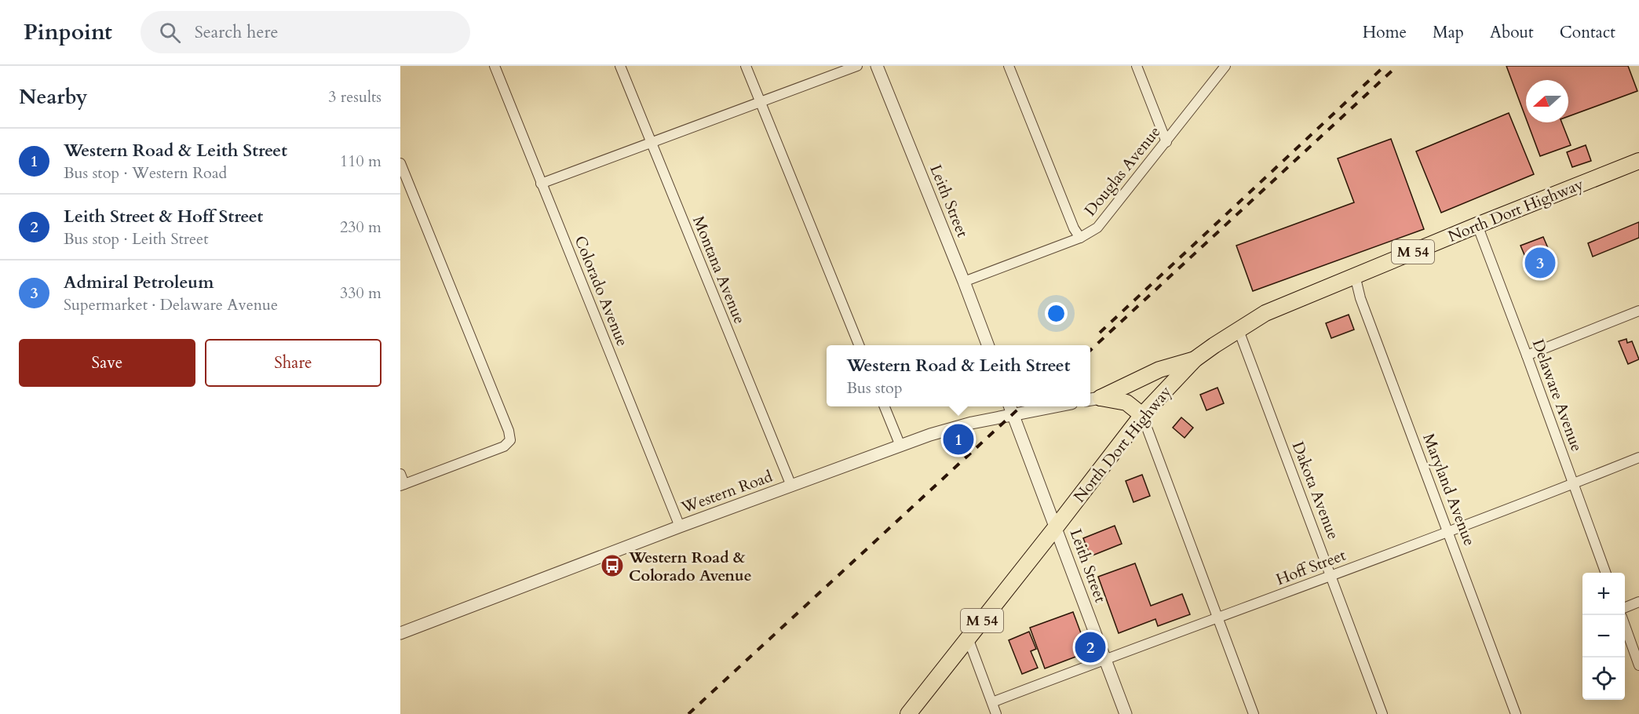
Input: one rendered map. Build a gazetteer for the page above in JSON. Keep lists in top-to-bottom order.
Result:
{
  "streets": {
    "main road": ["North Dort Highway", "M 54"],
    "street": [
      "Douglas Avenue",
      "Leith Street",
      "Montana Avenue",
      "Colorado Avenue",
      "Delaware Avenue",
      "Maryland Avenue",
      "Dakota Avenue",
      "Western Road",
      "Hoff Street"
    ]
  },
  "crossings": [
    ["Douglas Avenue", "Leith Street"],
    ["Leith Street", "North Dort Highway"],
    ["Leith Street", "Western Road"],
    ["Leith Street", "Hoff Street"],
    ["North Dort Highway", "Delaware Avenue"],
    ["North Dort Highway", "Maryland Avenue"],
    ["North Dort Highway", "Dakota Avenue"],
    ["Montana Avenue", "Western Road"],
    ["Colorado Avenue", "Western Road"],
    ["Delaware Avenue", "Hoff Street"],
    ["Maryland Avenue", "Hoff Street"],
    ["Dakota Avenue", "Hoff Street"]
  ],
  "places": {
    "bus stop": ["Western Road & Colorado Avenue"]
  },
  "north": "left",
  "page": {
    "header": "Pinpoint",
    "search": "Search here",
    "nav": [
      "Home",
      "Map",
      "About",
      "Contact"
    ],
    "heading": ["Nearby", "3 results"],
    "list": [
      {
        "mark": "1",
        "name": "Western Road & Leith Street",
        "note": "Bus stop · Western Road",
        "value": "110 m"
      },
      {
        "mark": "2",
        "name": "Leith Street & Hoff Street",
        "note": "Bus stop · Leith Street",
        "value": "230 m"
      },
      {
        "mark": "3",
        "name": "Admiral Petroleum",
        "note": "Supermarket · Delaware Avenue",
        "value": "330 m"
      }
    ],
    "pins": ["3", "1", "2"],
    "buttons": ["Save", "Share"],
    "popup": ["Western Road & Leith Street", "Bus stop"],
    "map_buttons": ["+", "−"]
  }
}
